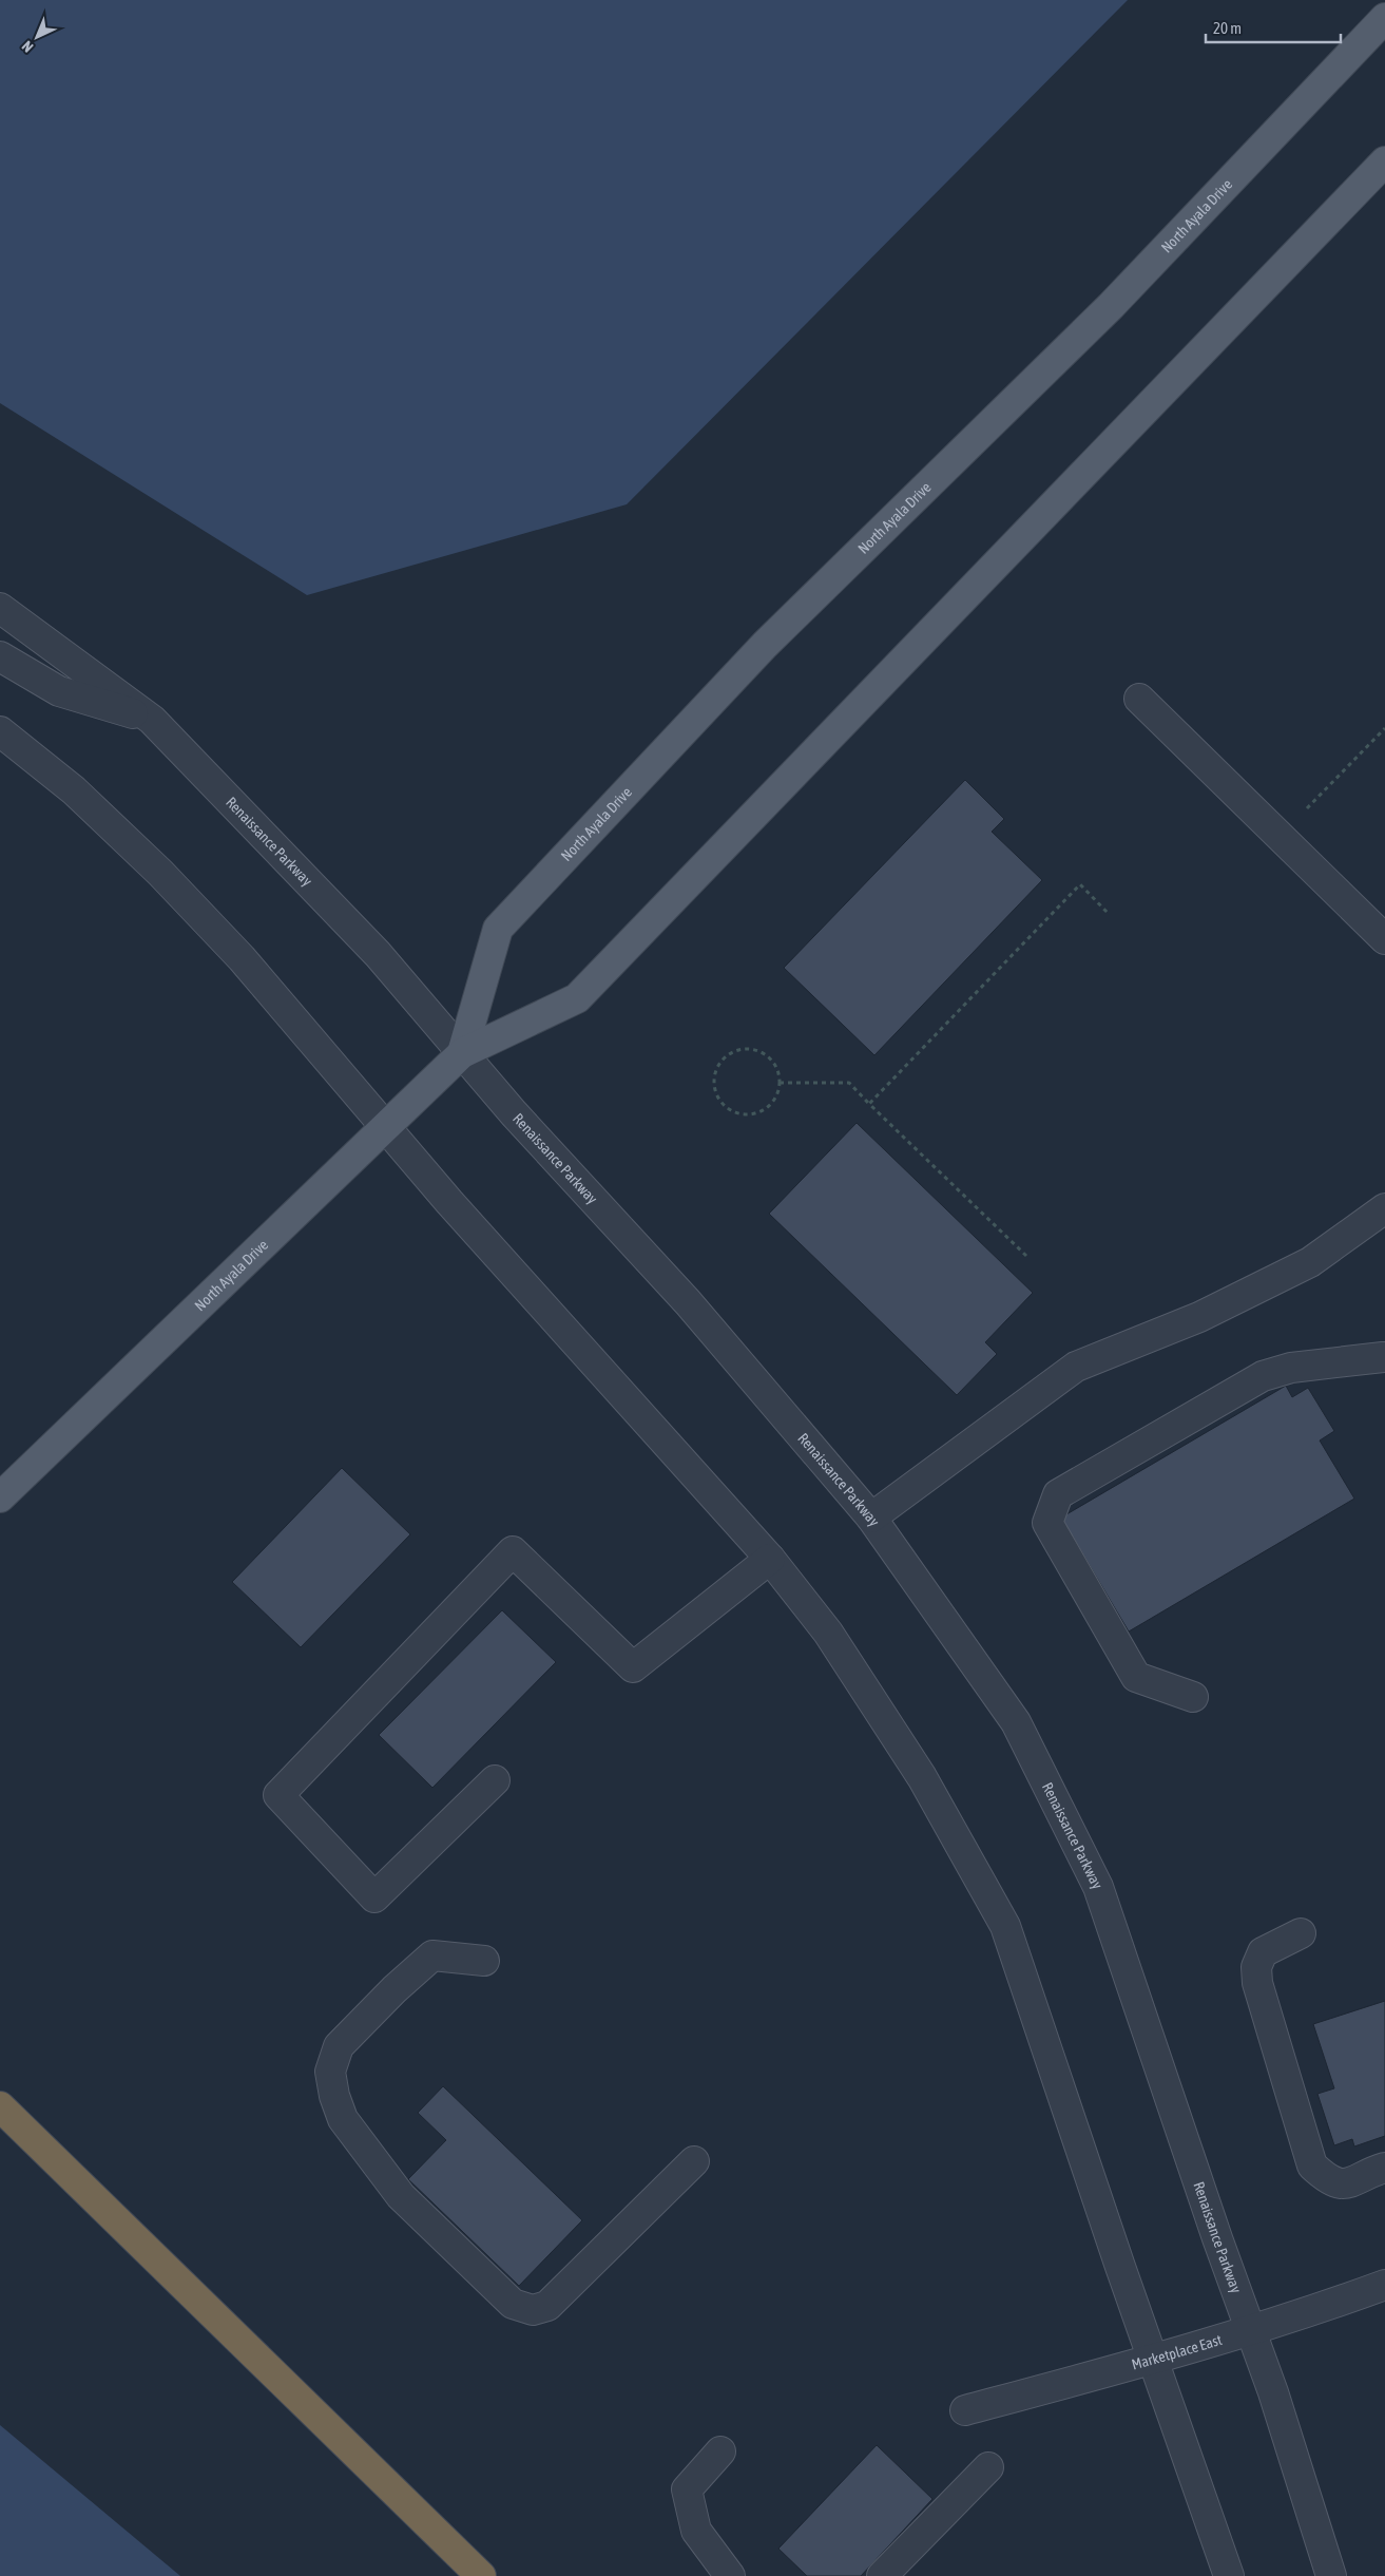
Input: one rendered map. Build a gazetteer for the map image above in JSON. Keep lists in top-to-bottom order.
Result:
{
  "streets": {
    "main road": ["North Ayala Drive"],
    "street": ["Renaissance Parkway", "Marketplace East"]
  },
  "crossings": [
    ["North Ayala Drive", "Renaissance Parkway"],
    ["Renaissance Parkway", "Marketplace East"]
  ],
  "scale_bar": "20 m",
  "north": "bottom left"
}
